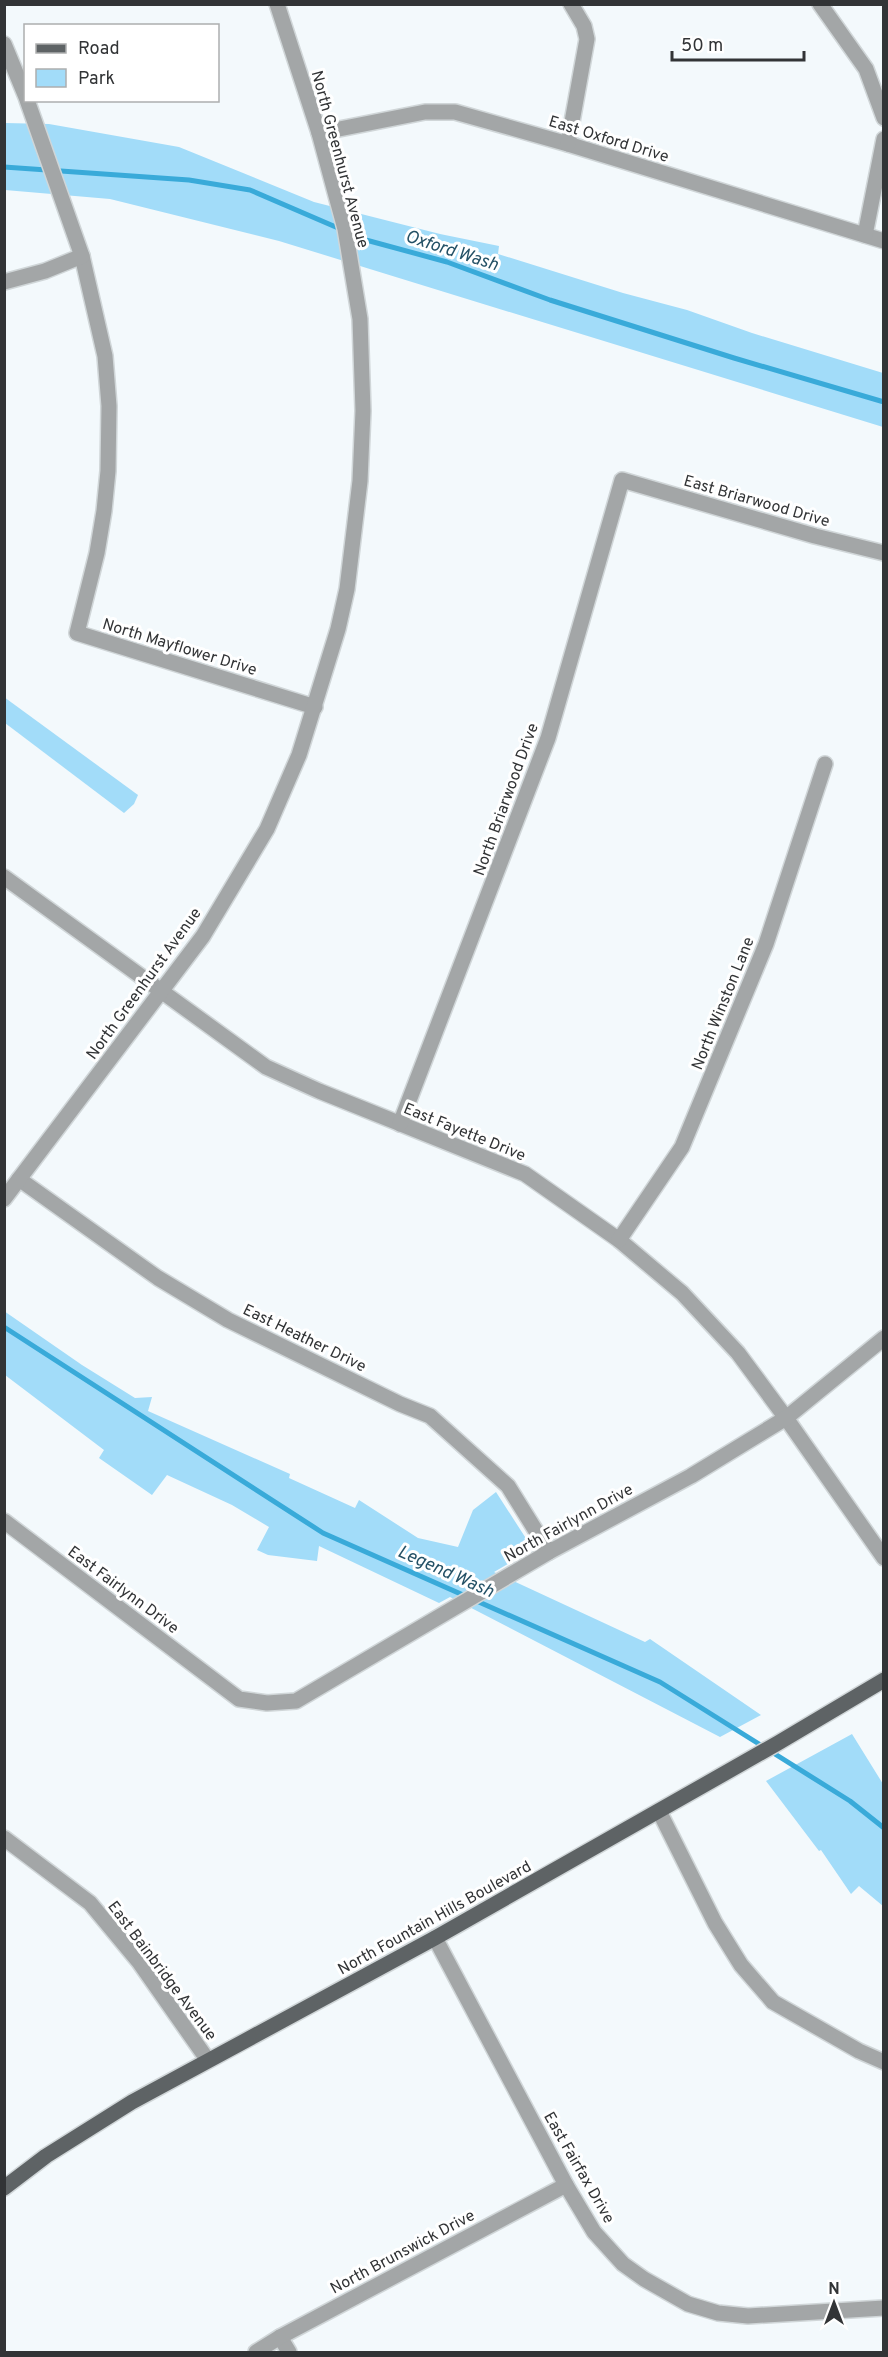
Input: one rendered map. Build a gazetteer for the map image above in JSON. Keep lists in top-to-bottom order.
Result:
{
  "streets": {
    "main road": ["North Fountain Hills Boulevard"],
    "street": [
      "East Oxford Drive",
      "North Greenhurst Avenue",
      "East Briarwood Drive",
      "North Mayflower Drive",
      "North Briarwood Drive",
      "North Winston Lane",
      "East Fayette Drive",
      "East Heather Drive",
      "North Fairlynn Drive",
      "East Fairlynn Drive",
      "East Bainbridge Avenue",
      "East Fairfax Drive",
      "North Brunswick Drive"
    ]
  },
  "crossings": [
    ["East Oxford Drive", "North Greenhurst Avenue"],
    ["North Greenhurst Avenue", "North Mayflower Drive"],
    ["North Greenhurst Avenue", "East Fayette Drive"],
    ["North Greenhurst Avenue", "East Heather Drive"],
    ["East Briarwood Drive", "North Briarwood Drive"],
    ["North Briarwood Drive", "East Fayette Drive"],
    ["North Winston Lane", "East Fayette Drive"],
    ["East Fayette Drive", "North Fairlynn Drive"],
    ["East Heather Drive", "North Fairlynn Drive"],
    ["North Fairlynn Drive", "East Fairlynn Drive"],
    ["North Fountain Hills Boulevard", "East Bainbridge Avenue"],
    ["North Fountain Hills Boulevard", "East Fairfax Drive"],
    ["East Fairfax Drive", "North Brunswick Drive"]
  ],
  "water": ["Oxford Wash", "Legend Wash"],
  "legend": ["Road", "Park"],
  "scale_bar": "50 m",
  "north": "top"
}
